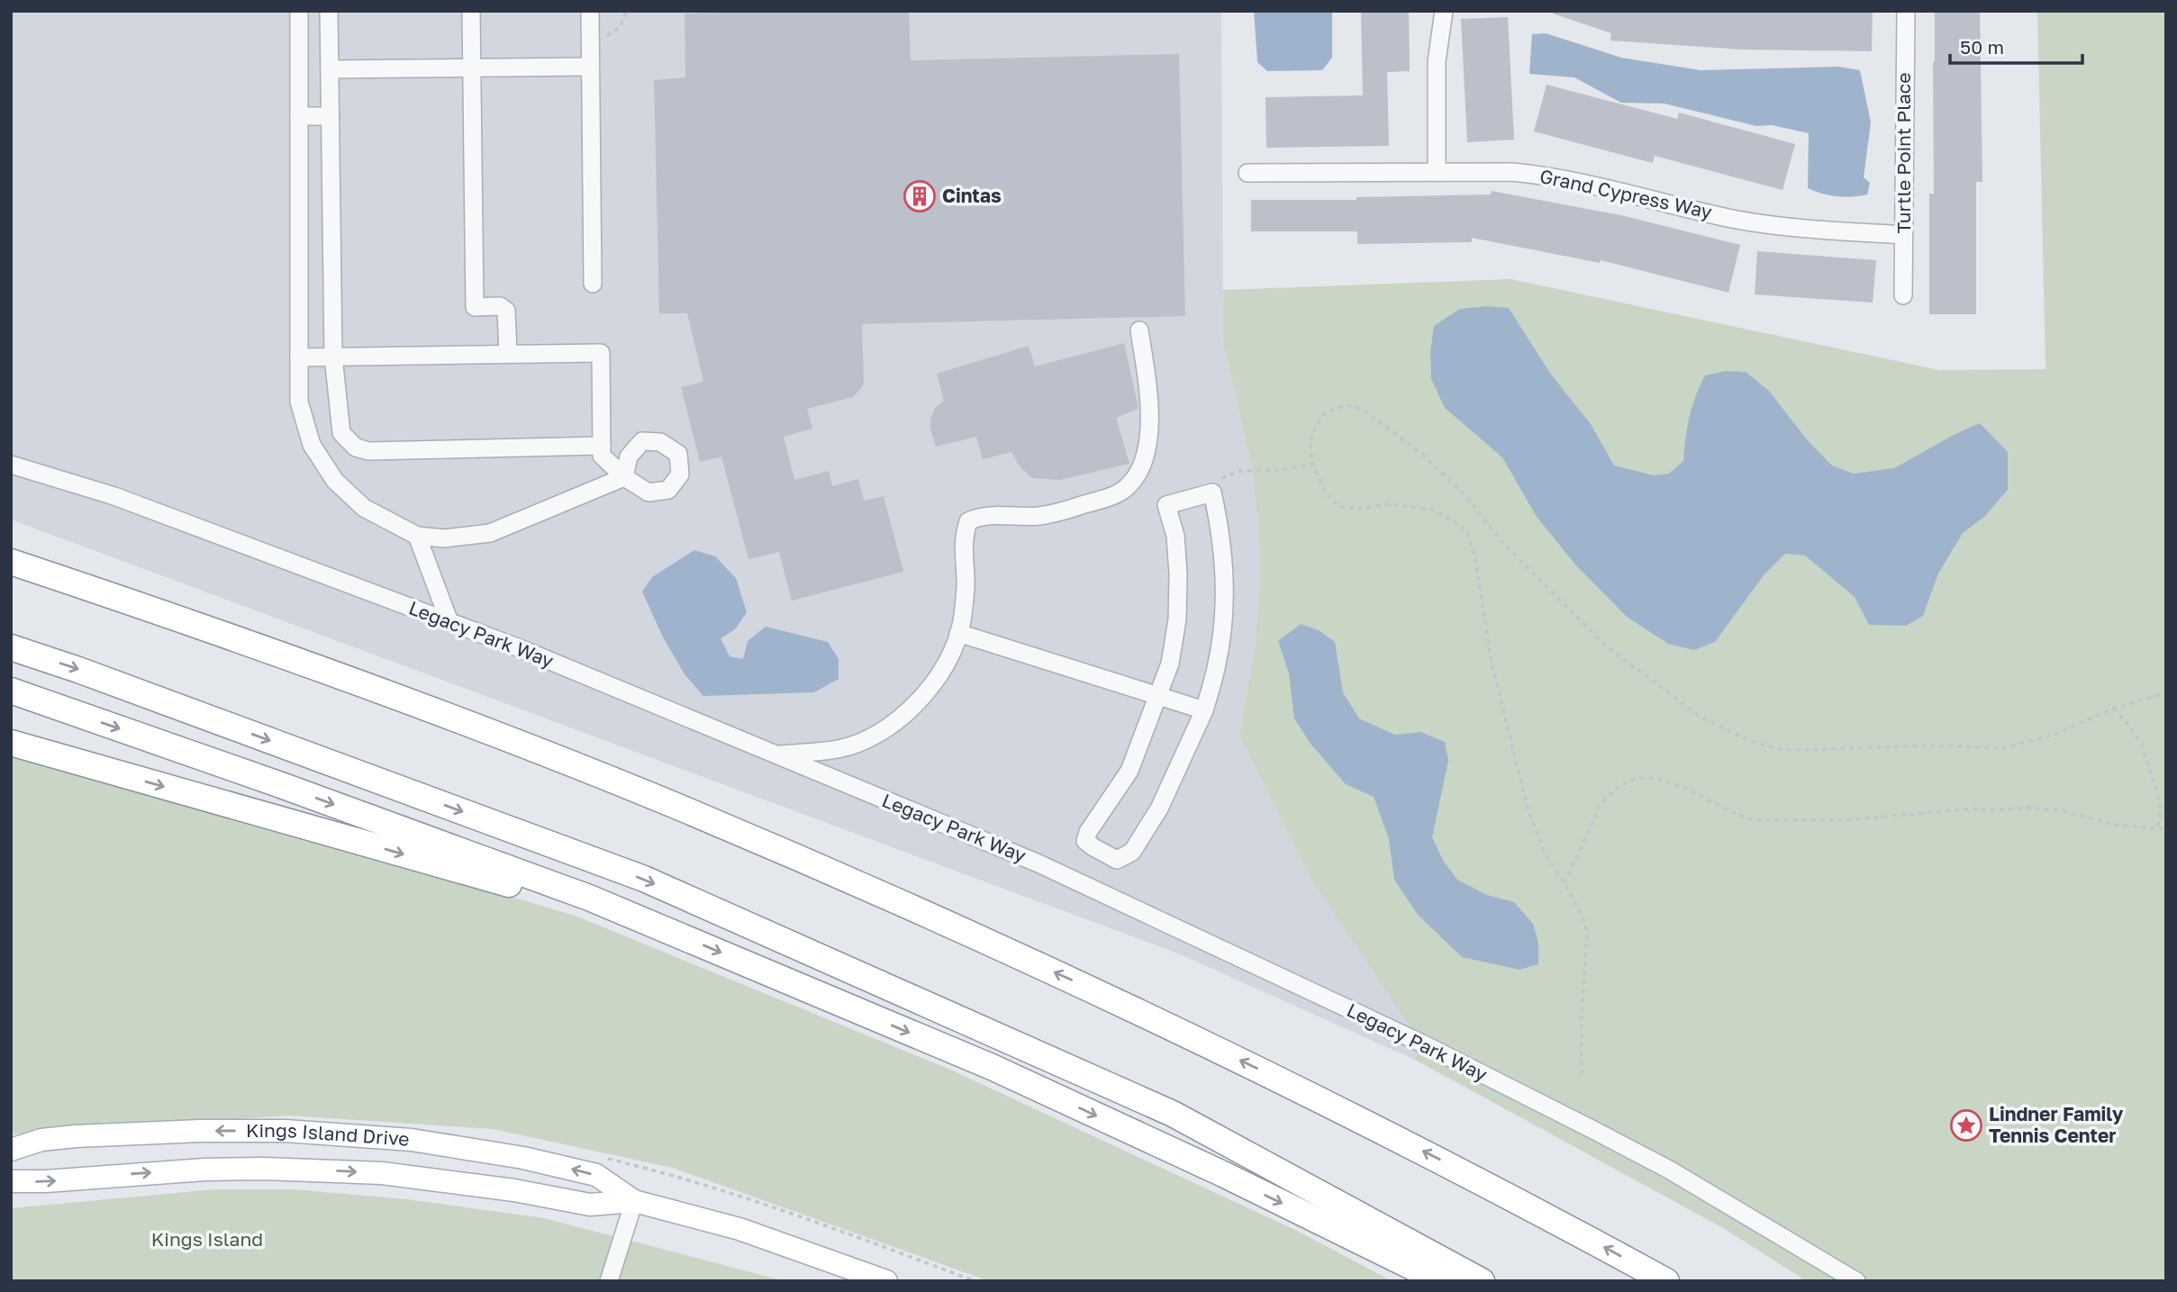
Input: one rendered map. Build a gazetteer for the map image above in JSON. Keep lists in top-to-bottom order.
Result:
{
  "streets": {
    "main road": ["Kings Island Drive"],
    "street": ["Turtle Point Place", "Grand Cypress Way", "Legacy Park Way"]
  },
  "crossings": [
    ["Turtle Point Place", "Grand Cypress Way"]
  ],
  "parks": ["Kings Island"],
  "places": {
    "building": ["Cintas"],
    "place": ["Lindner Family Tennis Center"]
  },
  "scale_bar": "50 m"
}
